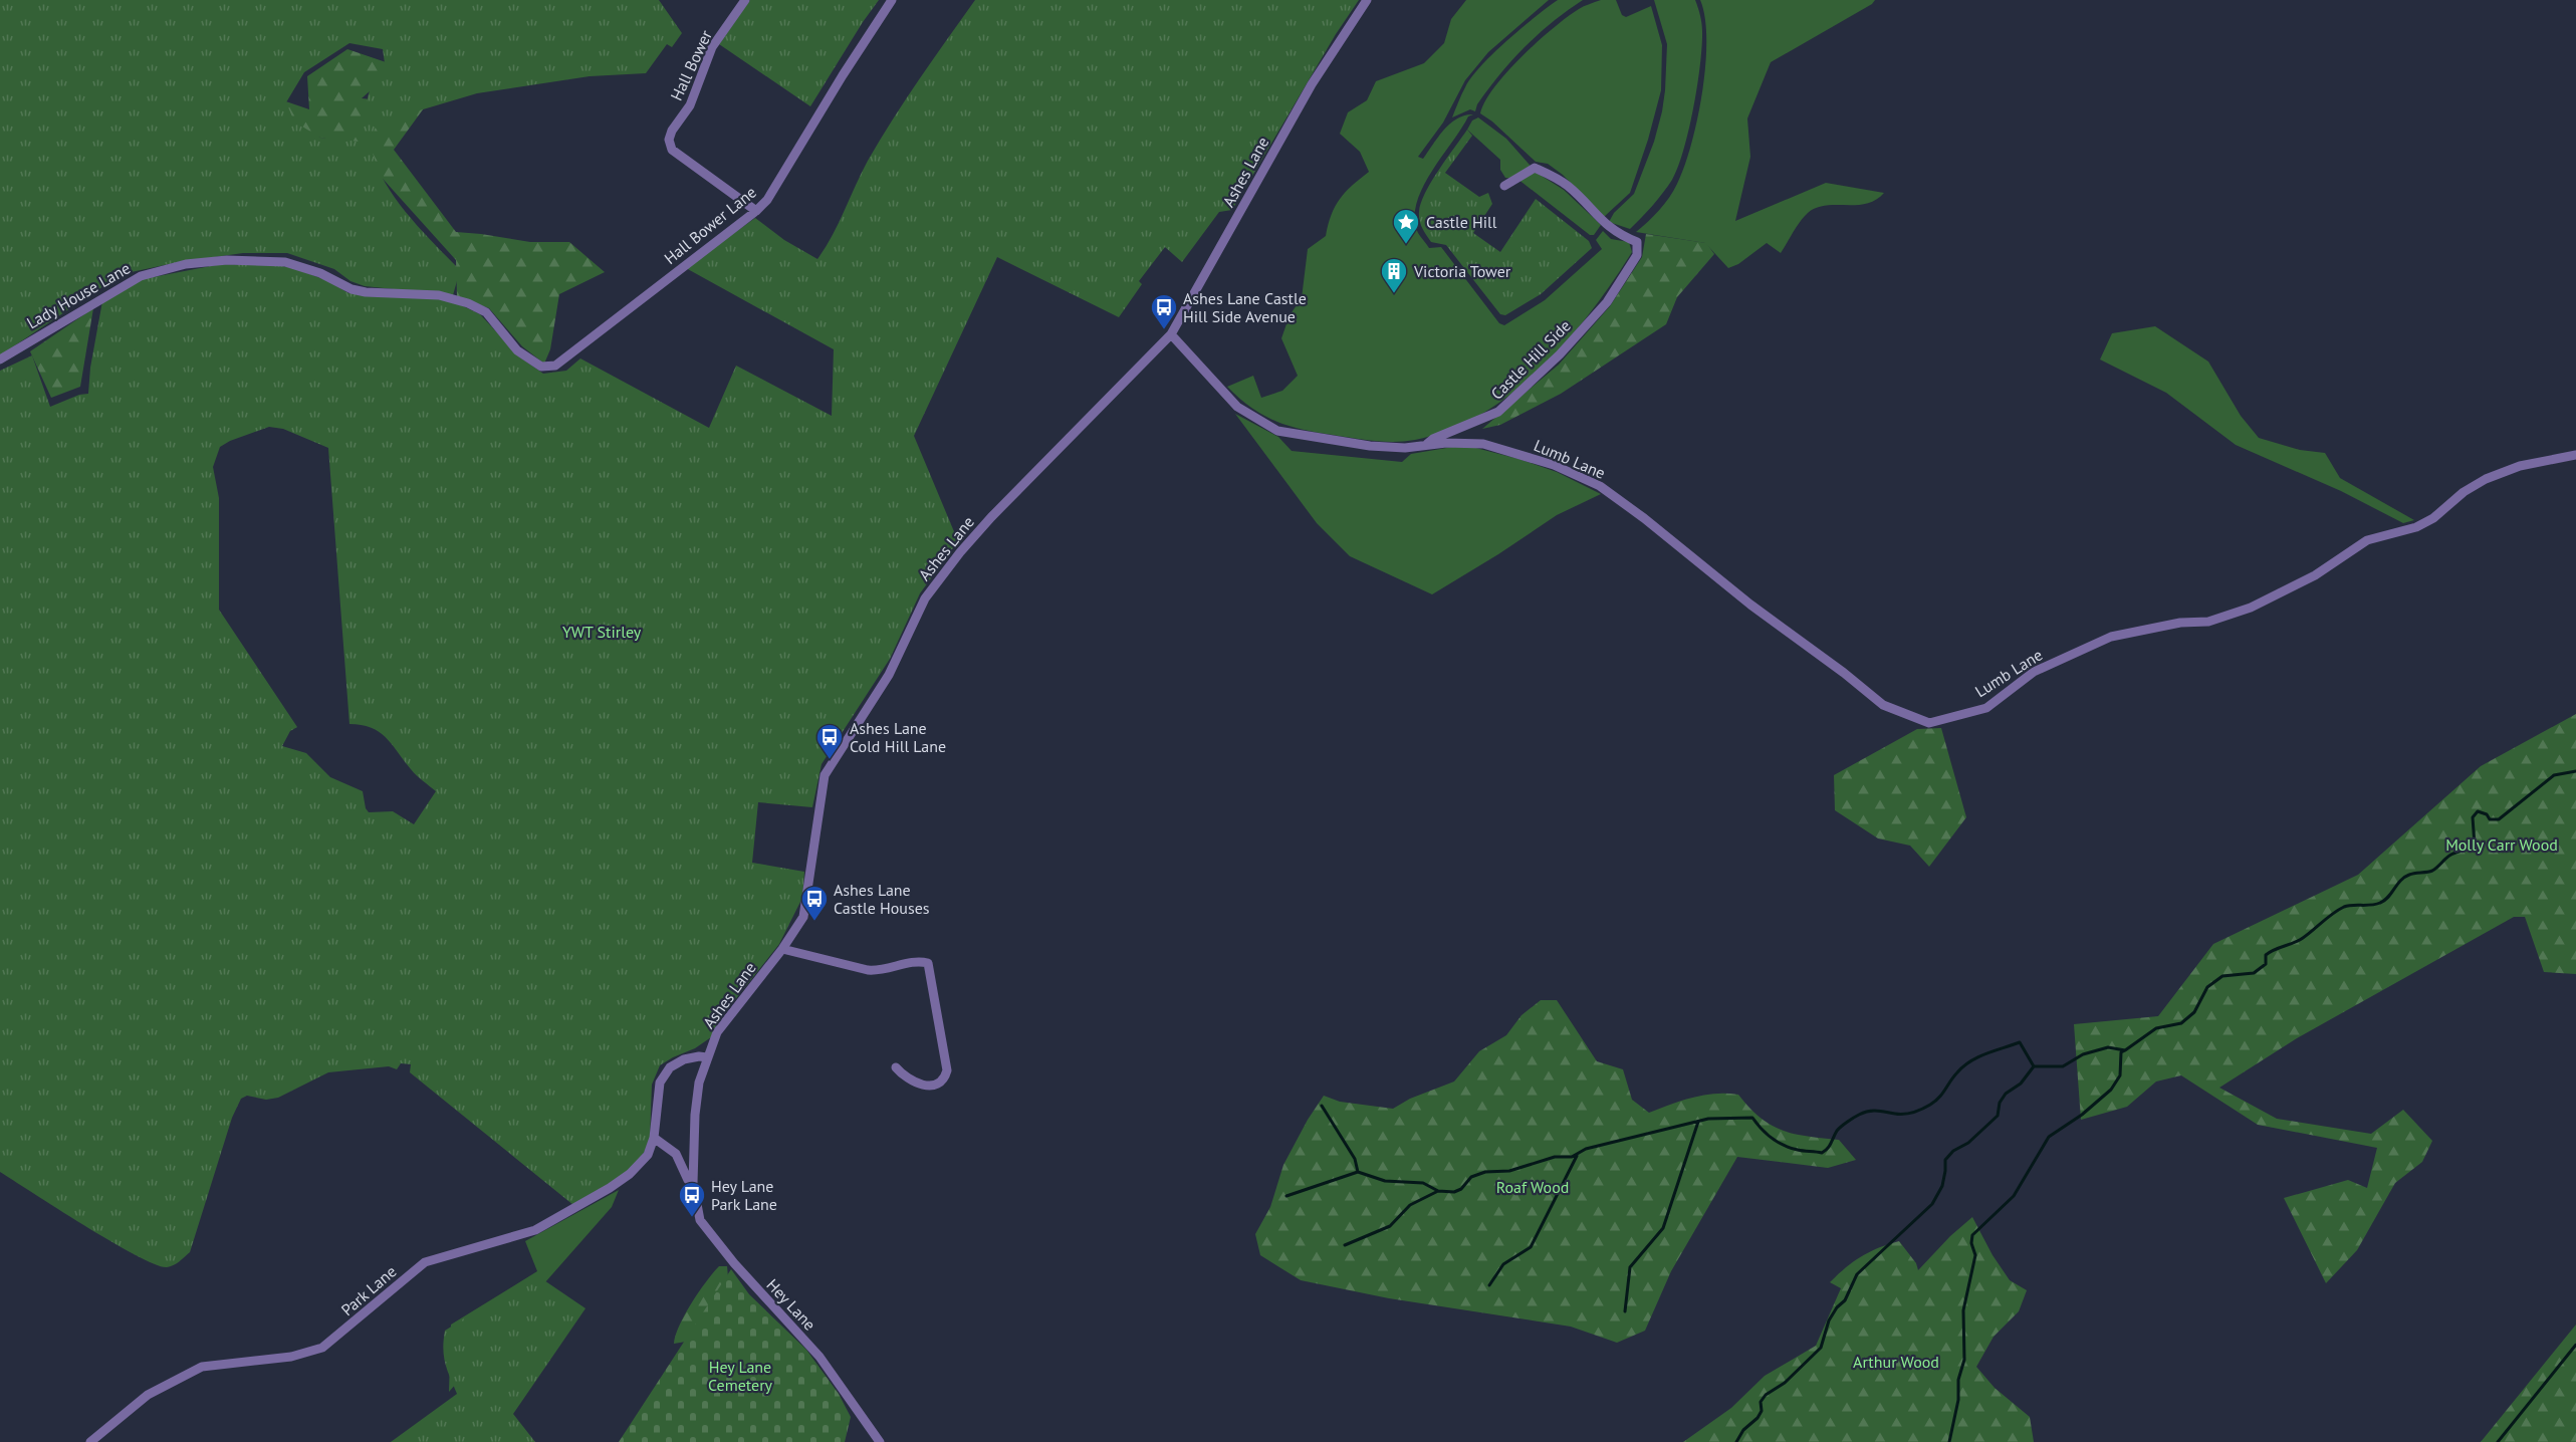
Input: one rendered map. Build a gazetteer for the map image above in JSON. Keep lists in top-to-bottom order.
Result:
{
  "streets": {
    "street": [
      "Hall Bower",
      "Ashes Lane",
      "Hall Bower Lane",
      "Lady House Lane",
      "Castle Hill Side",
      "Lumb Lane",
      "Park Lane",
      "Hey Lane"
    ]
  },
  "crossings": [
    ["Hall Bower", "Hall Bower Lane"],
    ["Ashes Lane", "Castle Hill Side"],
    ["Ashes Lane", "Park Lane"],
    ["Ashes Lane", "Hey Lane"],
    ["Hall Bower Lane", "Lady House Lane"],
    ["Castle Hill Side", "Lumb Lane"]
  ],
  "parks": [
    "YWT Stirley",
    "Molly Carr Wood",
    "Roaf Wood",
    "Arthur Wood",
    "Hey Lane Cemetery"
  ],
  "places": {
    "place": ["Castle Hill"],
    "building": ["Victoria Tower"],
    "bus stop": [
      "Ashes Lane Castle Hill Side Avenue",
      "Ashes Lane Cold Hill Lane",
      "Ashes Lane Castle Houses",
      "Hey Lane Park Lane"
    ]
  }
}
